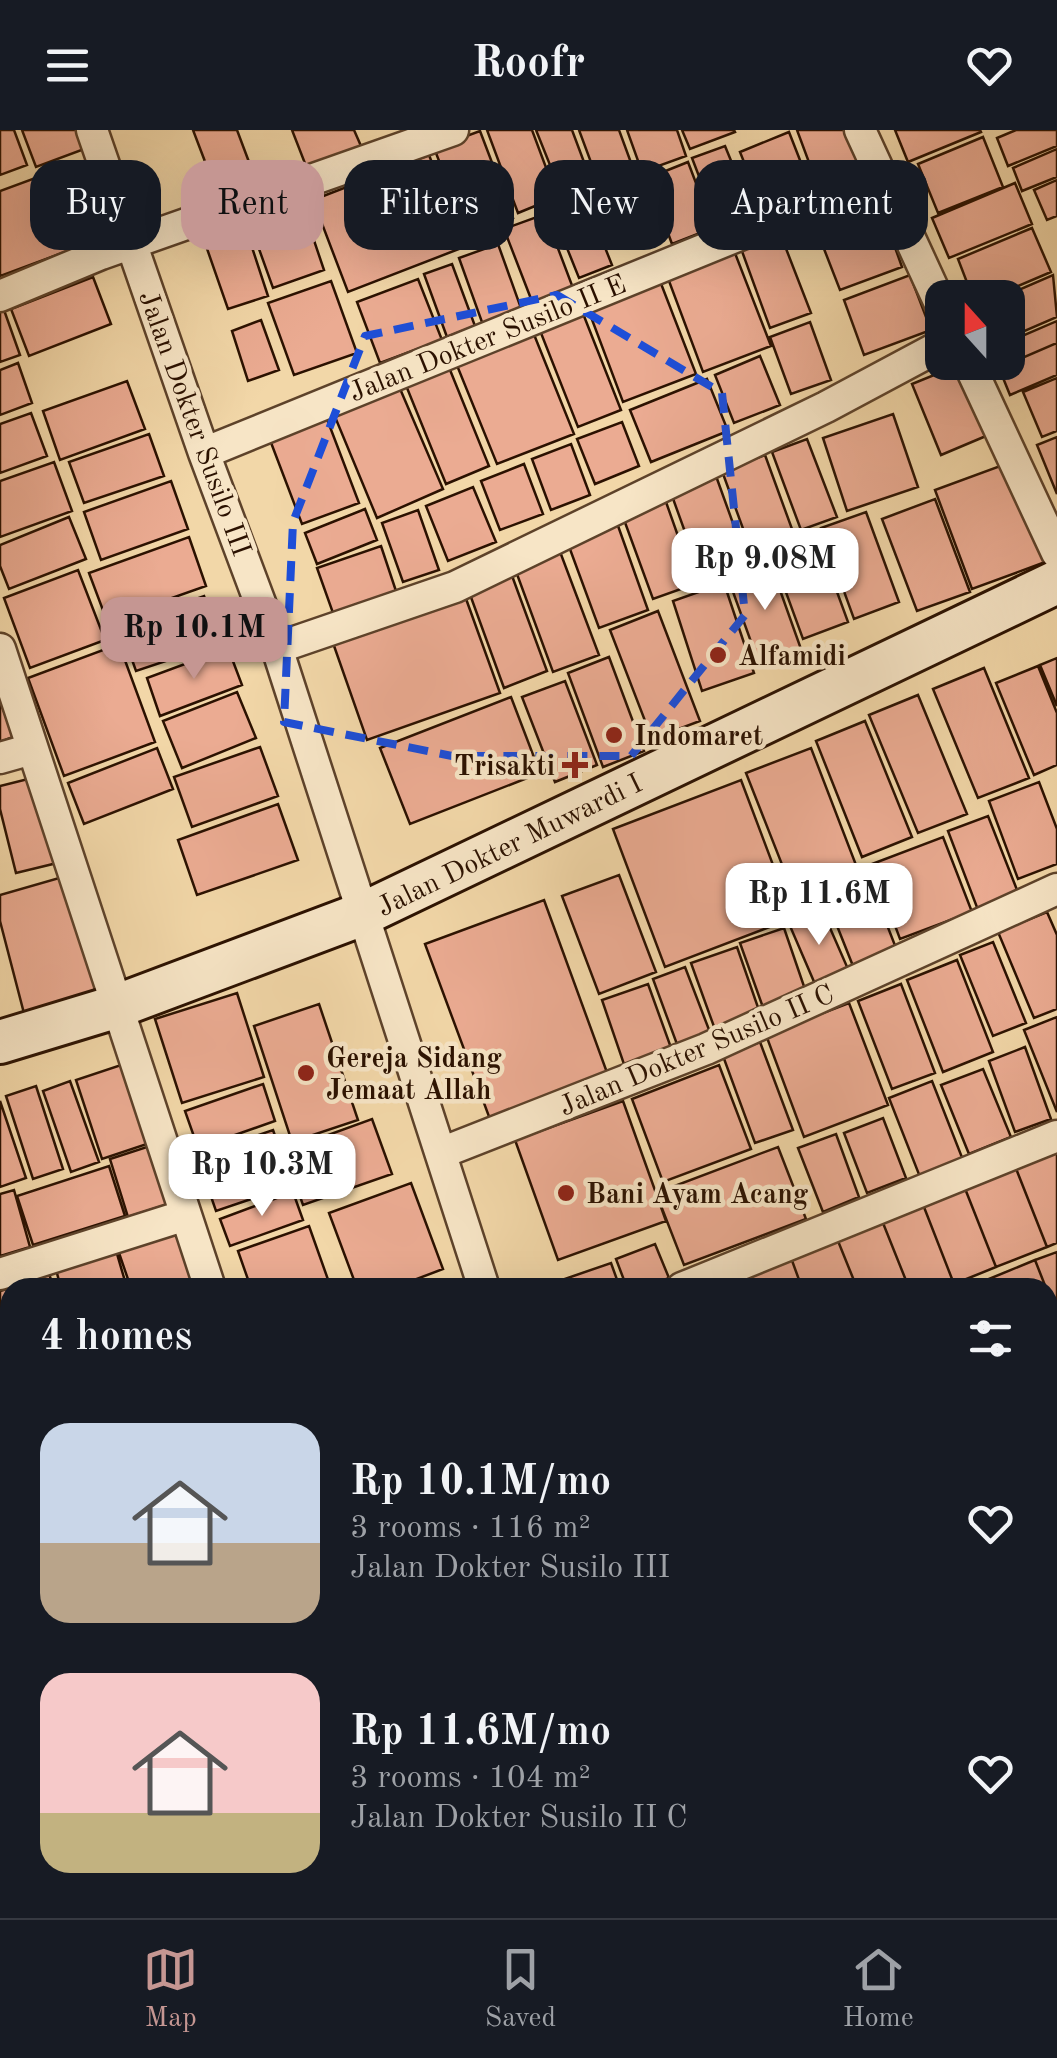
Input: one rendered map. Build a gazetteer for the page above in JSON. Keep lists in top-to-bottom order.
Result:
{
  "streets": {
    "street": [
      "Jalan Dokter Susilo II E",
      "Jalan Dokter Susilo III",
      "Jalan Dokter Muwardi I",
      "Jalan Dokter Susilo II C"
    ]
  },
  "crossings": [
    ["Jalan Dokter Susilo II E", "Jalan Dokter Susilo III"],
    ["Jalan Dokter Susilo III", "Jalan Dokter Muwardi I"],
    ["Jalan Dokter Susilo III", "Jalan Dokter Susilo II C"]
  ],
  "places": {
    "other": [
      "Alfamidi",
      "Indomaret",
      "Gereja Sidang Jemaat Allah",
      "Bani Ayam Acang"
    ],
    "health": ["Trisakti"]
  },
  "north": "top",
  "page": {
    "header": "Roofr",
    "chip": [
      "Buy",
      "Rent",
      "Filters",
      "New",
      "Apartment"
    ],
    "price": [
      "Rp 9.08M",
      "Rp 10.1M",
      "Rp 11.6M",
      "Rp 10.3M"
    ],
    "heading": "4 homes",
    "list": [
      {
        "name": "Rp 10.1M/mo",
        "note": "3 rooms · 116 m² · Jalan Dokter Susilo III"
      },
      {
        "name": "Rp 11.6M/mo",
        "note": "3 rooms · 104 m² · Jalan Dokter Susilo II C"
      }
    ],
    "tabs": ["Map", "Saved", "Home"]
  }
}
